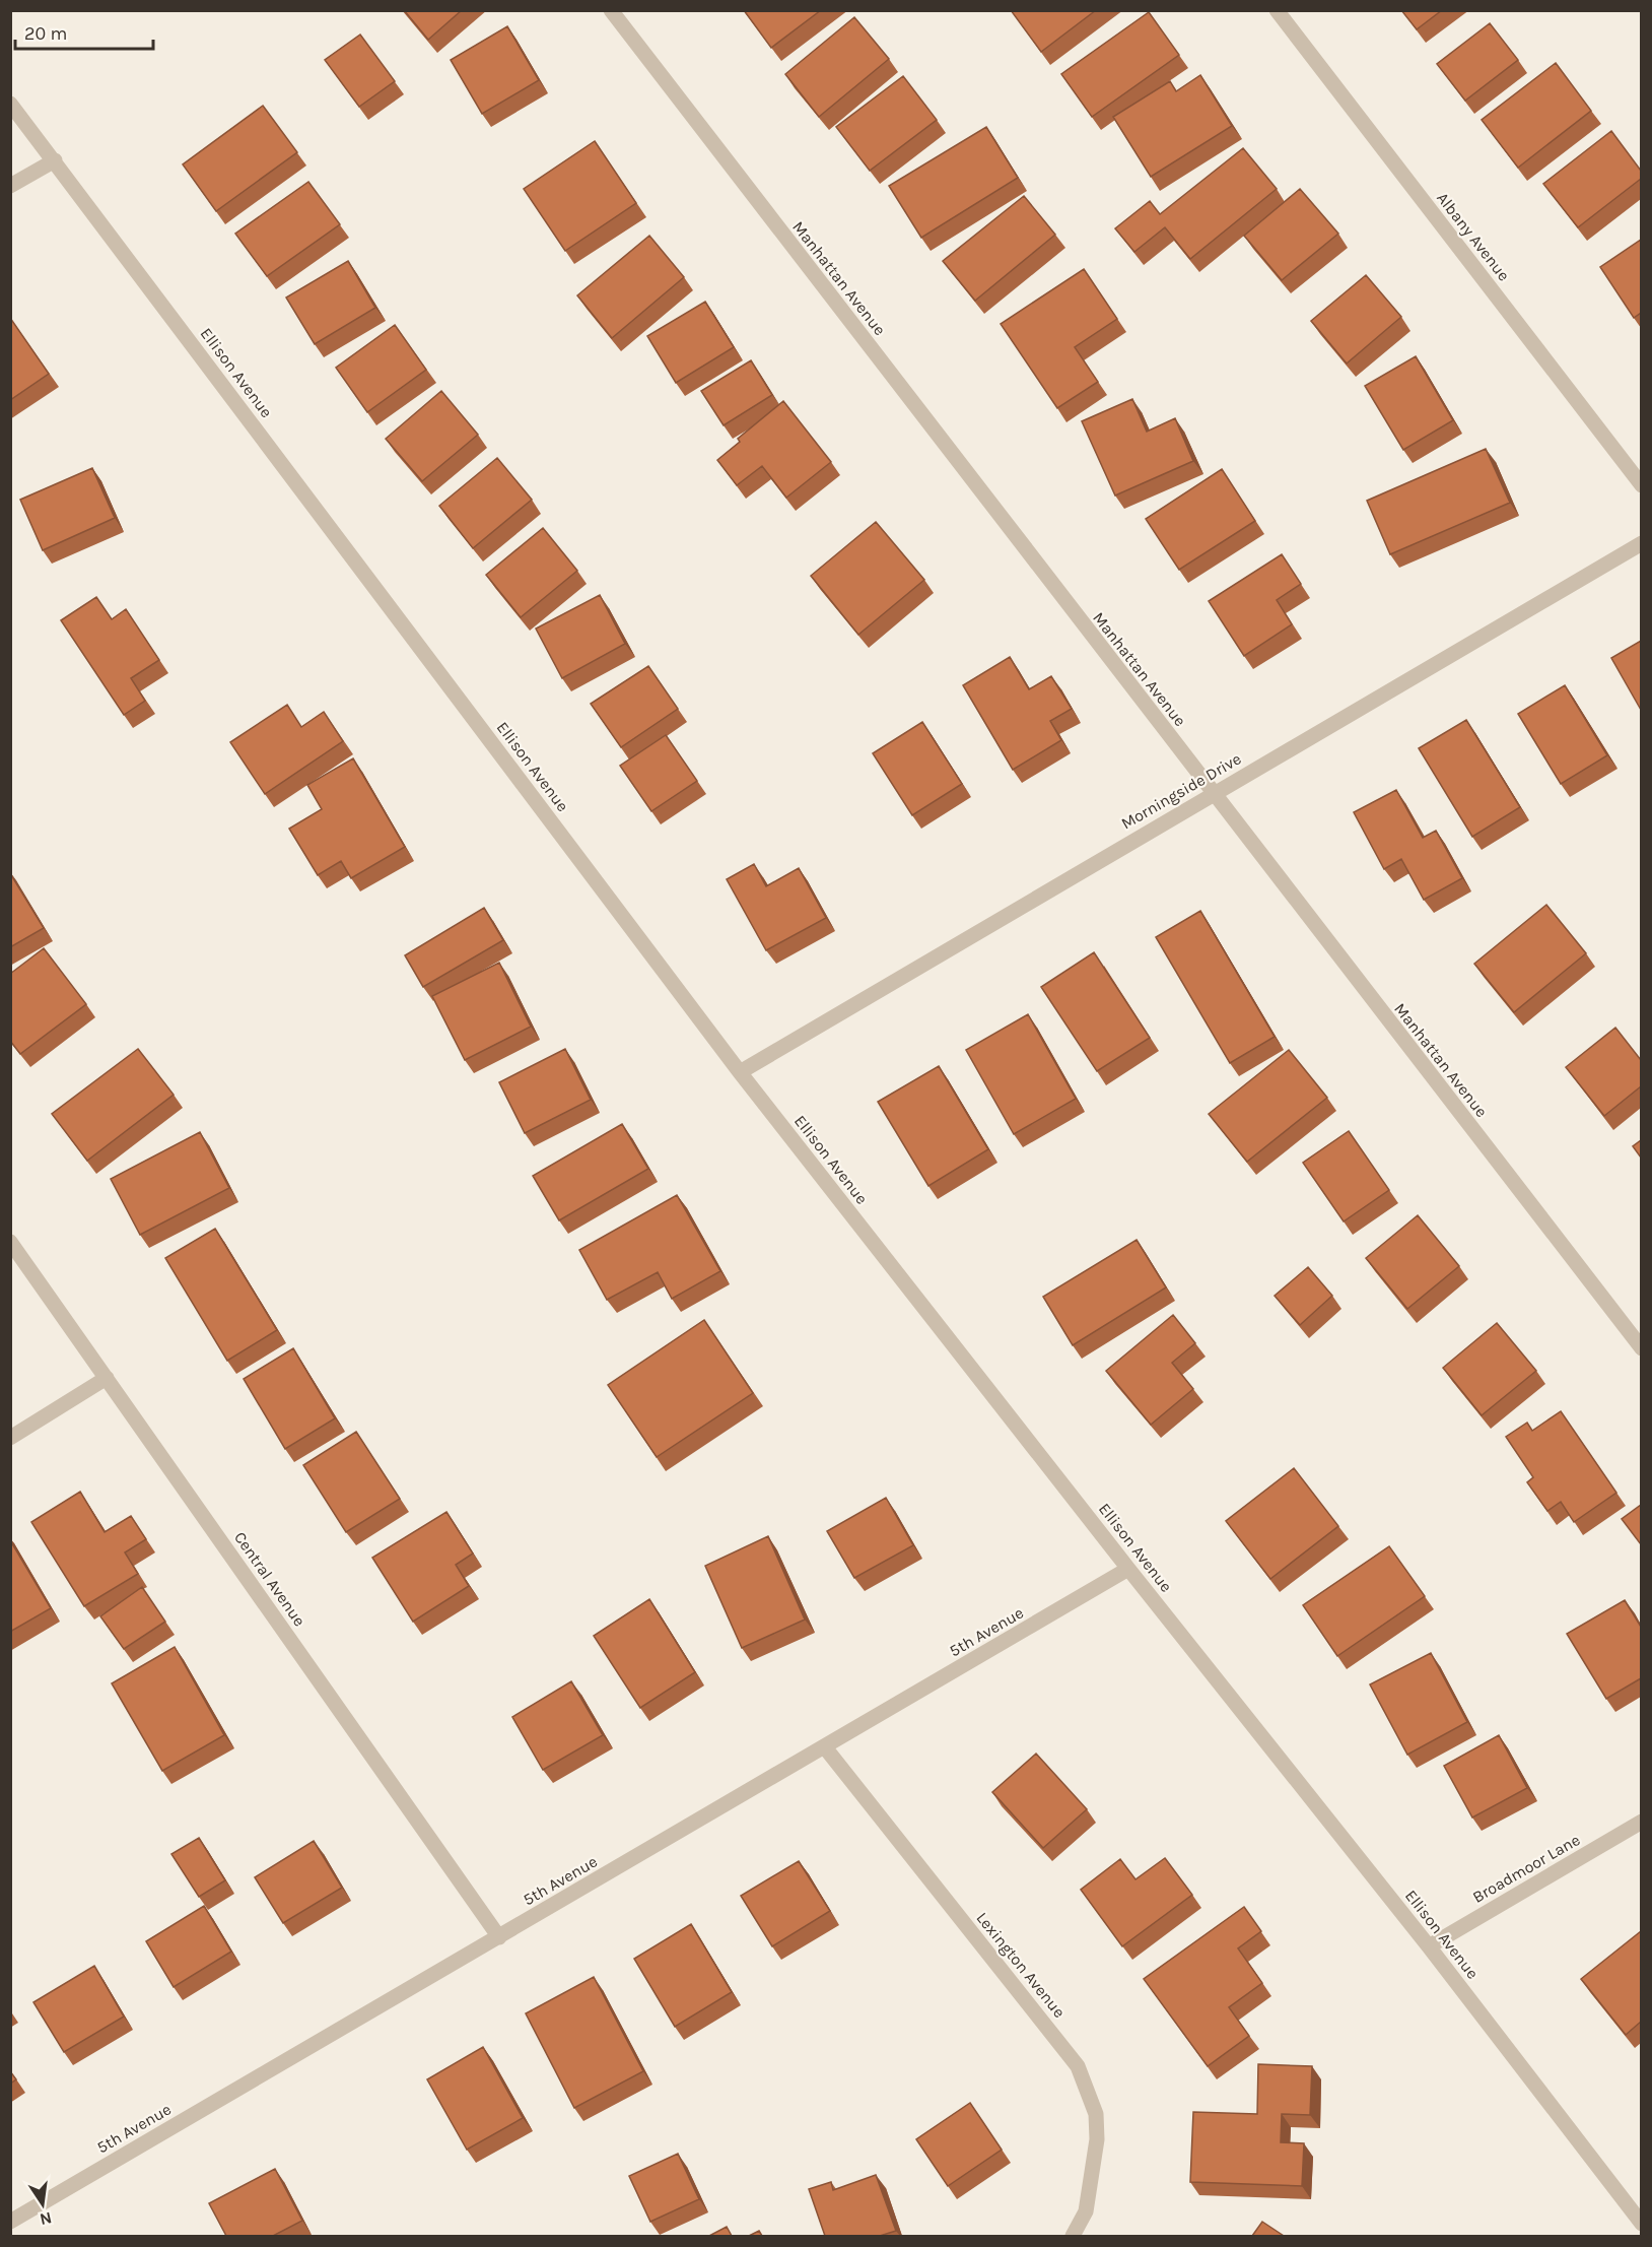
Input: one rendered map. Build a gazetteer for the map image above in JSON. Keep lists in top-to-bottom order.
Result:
{
  "streets": {
    "street": [
      "Albany Avenue",
      "Manhattan Avenue",
      "Ellison Avenue",
      "Morningside Drive",
      "Central Avenue",
      "5th Avenue",
      "Broadmoor Lane",
      "Lexington Avenue"
    ]
  },
  "crossings": [
    ["Manhattan Avenue", "Morningside Drive"],
    ["Ellison Avenue", "Morningside Drive"],
    ["Ellison Avenue", "5th Avenue"],
    ["Ellison Avenue", "Broadmoor Lane"],
    ["Central Avenue", "5th Avenue"],
    ["5th Avenue", "Lexington Avenue"]
  ],
  "scale_bar": "20 m",
  "north": "bottom"
}
